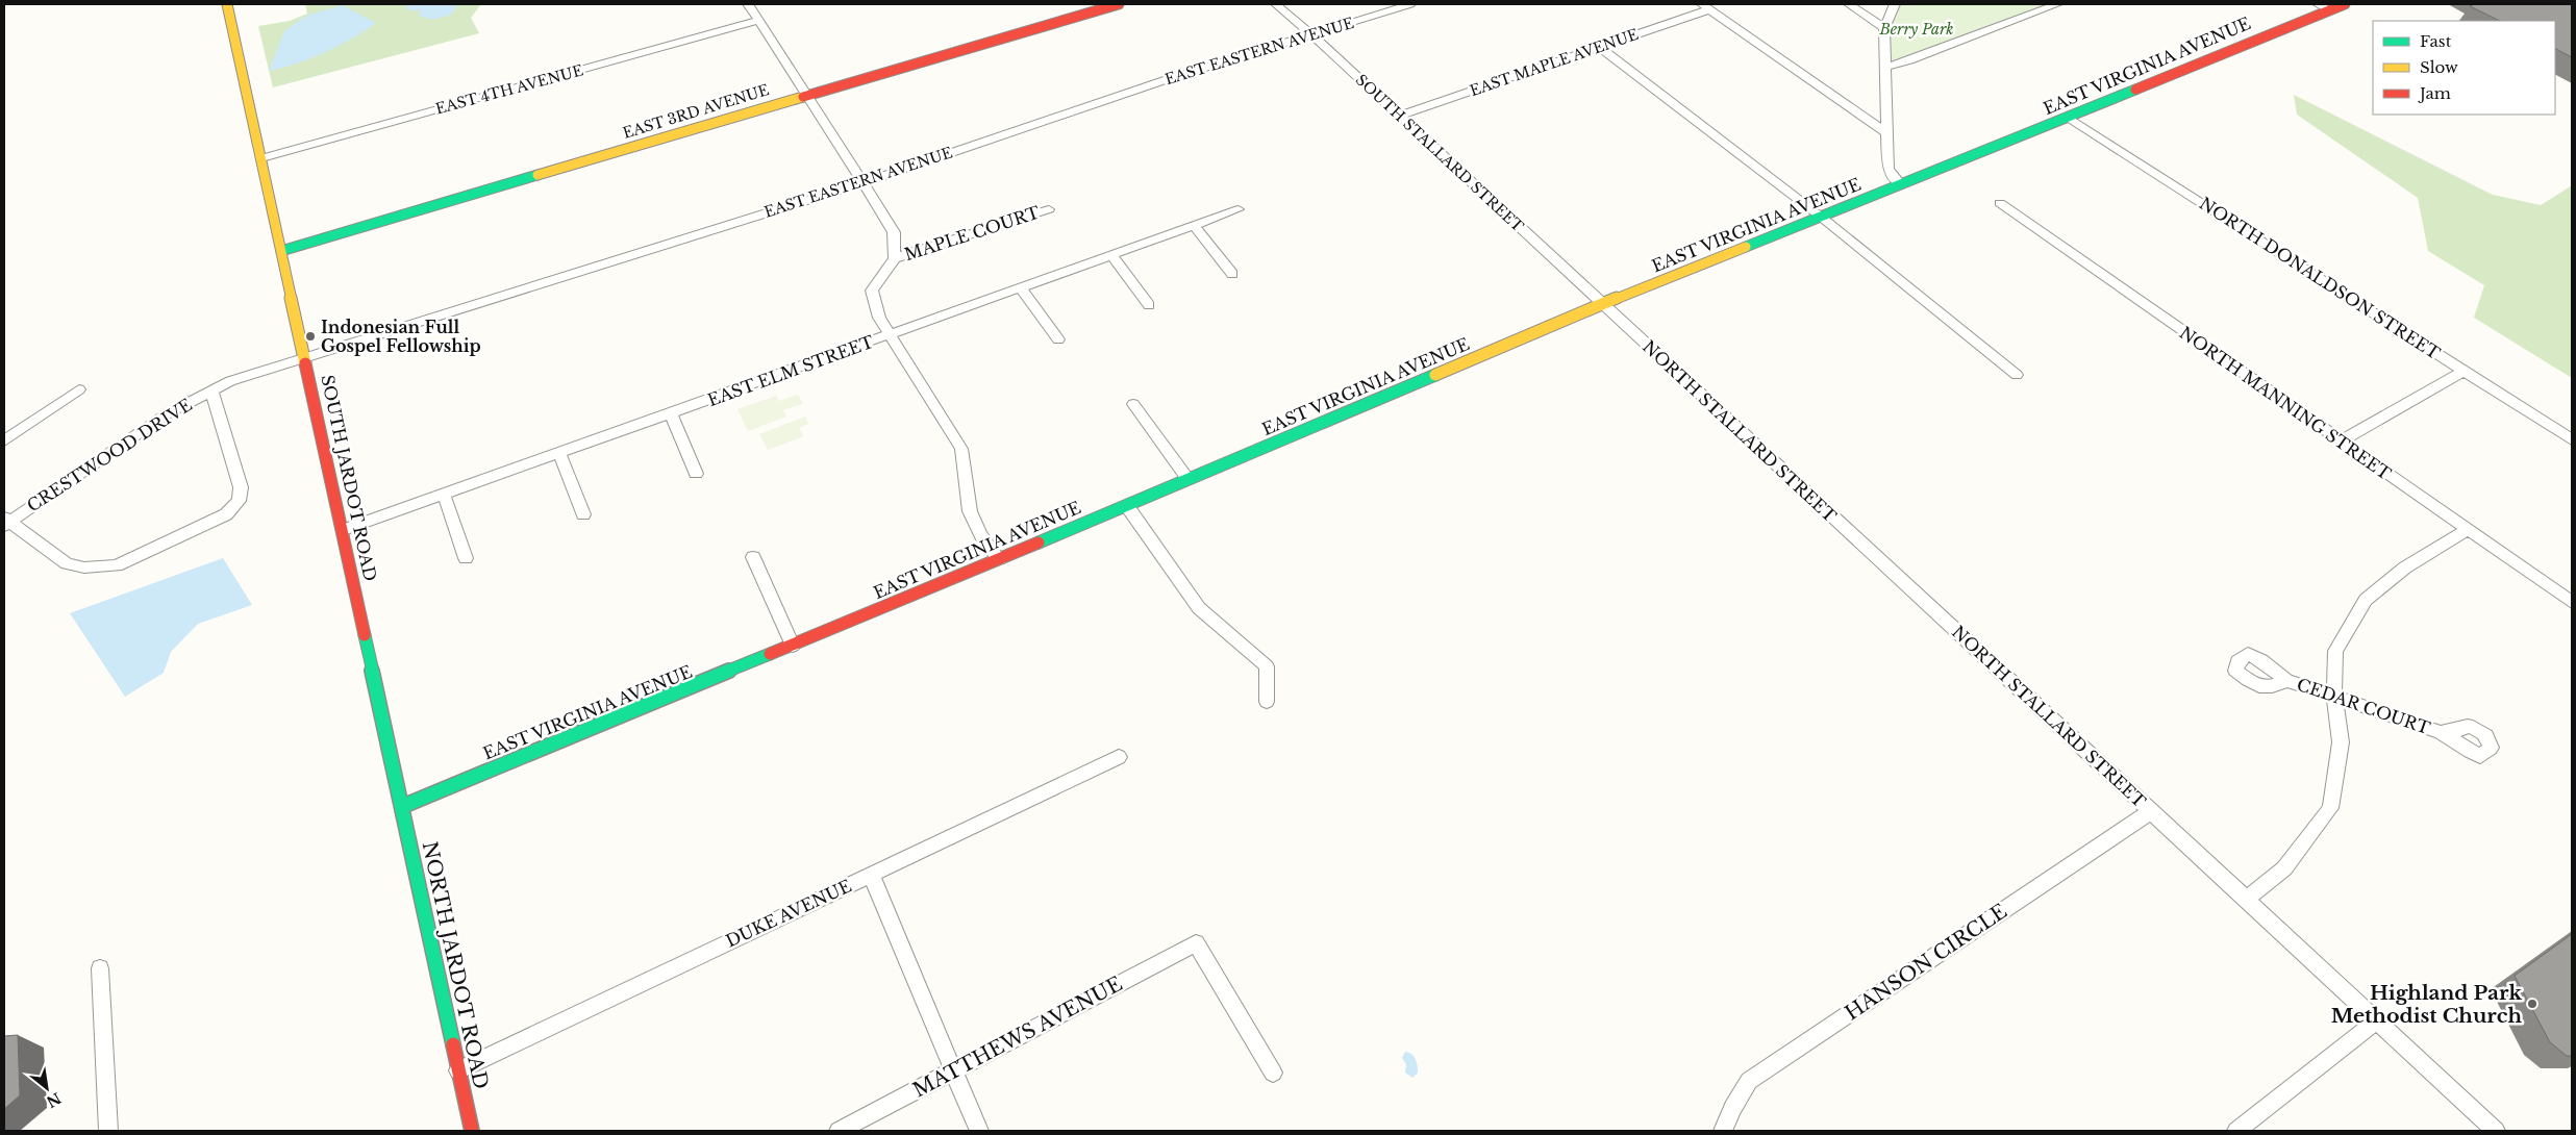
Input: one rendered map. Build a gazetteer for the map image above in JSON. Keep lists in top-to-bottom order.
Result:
{
  "streets": {
    "street": [
      "EAST EASTERN AVENUE",
      "EAST MAPLE AVENUE",
      "EAST VIRGINIA AVENUE",
      "EAST 4TH AVENUE",
      "EAST 3RD AVENUE",
      "SOUTH STALLARD STREET",
      "MAPLE COURT",
      "NORTH DONALDSON STREET",
      "EAST ELM STREET",
      "NORTH MANNING STREET",
      "NORTH STALLARD STREET",
      "CRESTWOOD DRIVE",
      "SOUTH JARDOT ROAD",
      "CEDAR COURT",
      "DUKE AVENUE",
      "HANSON CIRCLE",
      "NORTH JARDOT ROAD",
      "MATTHEWS AVENUE"
    ]
  },
  "crossings": [
    ["EAST EASTERN AVENUE", "SOUTH STALLARD STREET"],
    ["EAST EASTERN AVENUE", "CRESTWOOD DRIVE"],
    ["EAST EASTERN AVENUE", "SOUTH JARDOT ROAD"],
    ["EAST MAPLE AVENUE", "SOUTH STALLARD STREET"],
    ["EAST VIRGINIA AVENUE", "SOUTH STALLARD STREET"],
    ["EAST VIRGINIA AVENUE", "NORTH DONALDSON STREET"],
    ["EAST VIRGINIA AVENUE", "NORTH STALLARD STREET"],
    ["EAST VIRGINIA AVENUE", "SOUTH JARDOT ROAD"],
    ["EAST VIRGINIA AVENUE", "NORTH JARDOT ROAD"],
    ["EAST 4TH AVENUE", "SOUTH JARDOT ROAD"],
    ["EAST 3RD AVENUE", "SOUTH JARDOT ROAD"],
    ["SOUTH STALLARD STREET", "NORTH STALLARD STREET"],
    ["EAST ELM STREET", "SOUTH JARDOT ROAD"],
    ["NORTH STALLARD STREET", "HANSON CIRCLE"],
    ["CRESTWOOD DRIVE", "SOUTH JARDOT ROAD"],
    ["SOUTH JARDOT ROAD", "NORTH JARDOT ROAD"],
    ["DUKE AVENUE", "NORTH JARDOT ROAD"]
  ],
  "parks": ["Berry Park"],
  "places": ["Indonesian Full Gospel Fellowship", "Highland Park Methodist Church"],
  "legend": ["Fast", "Slow", "Jam"],
  "north": "bottom right"
}
